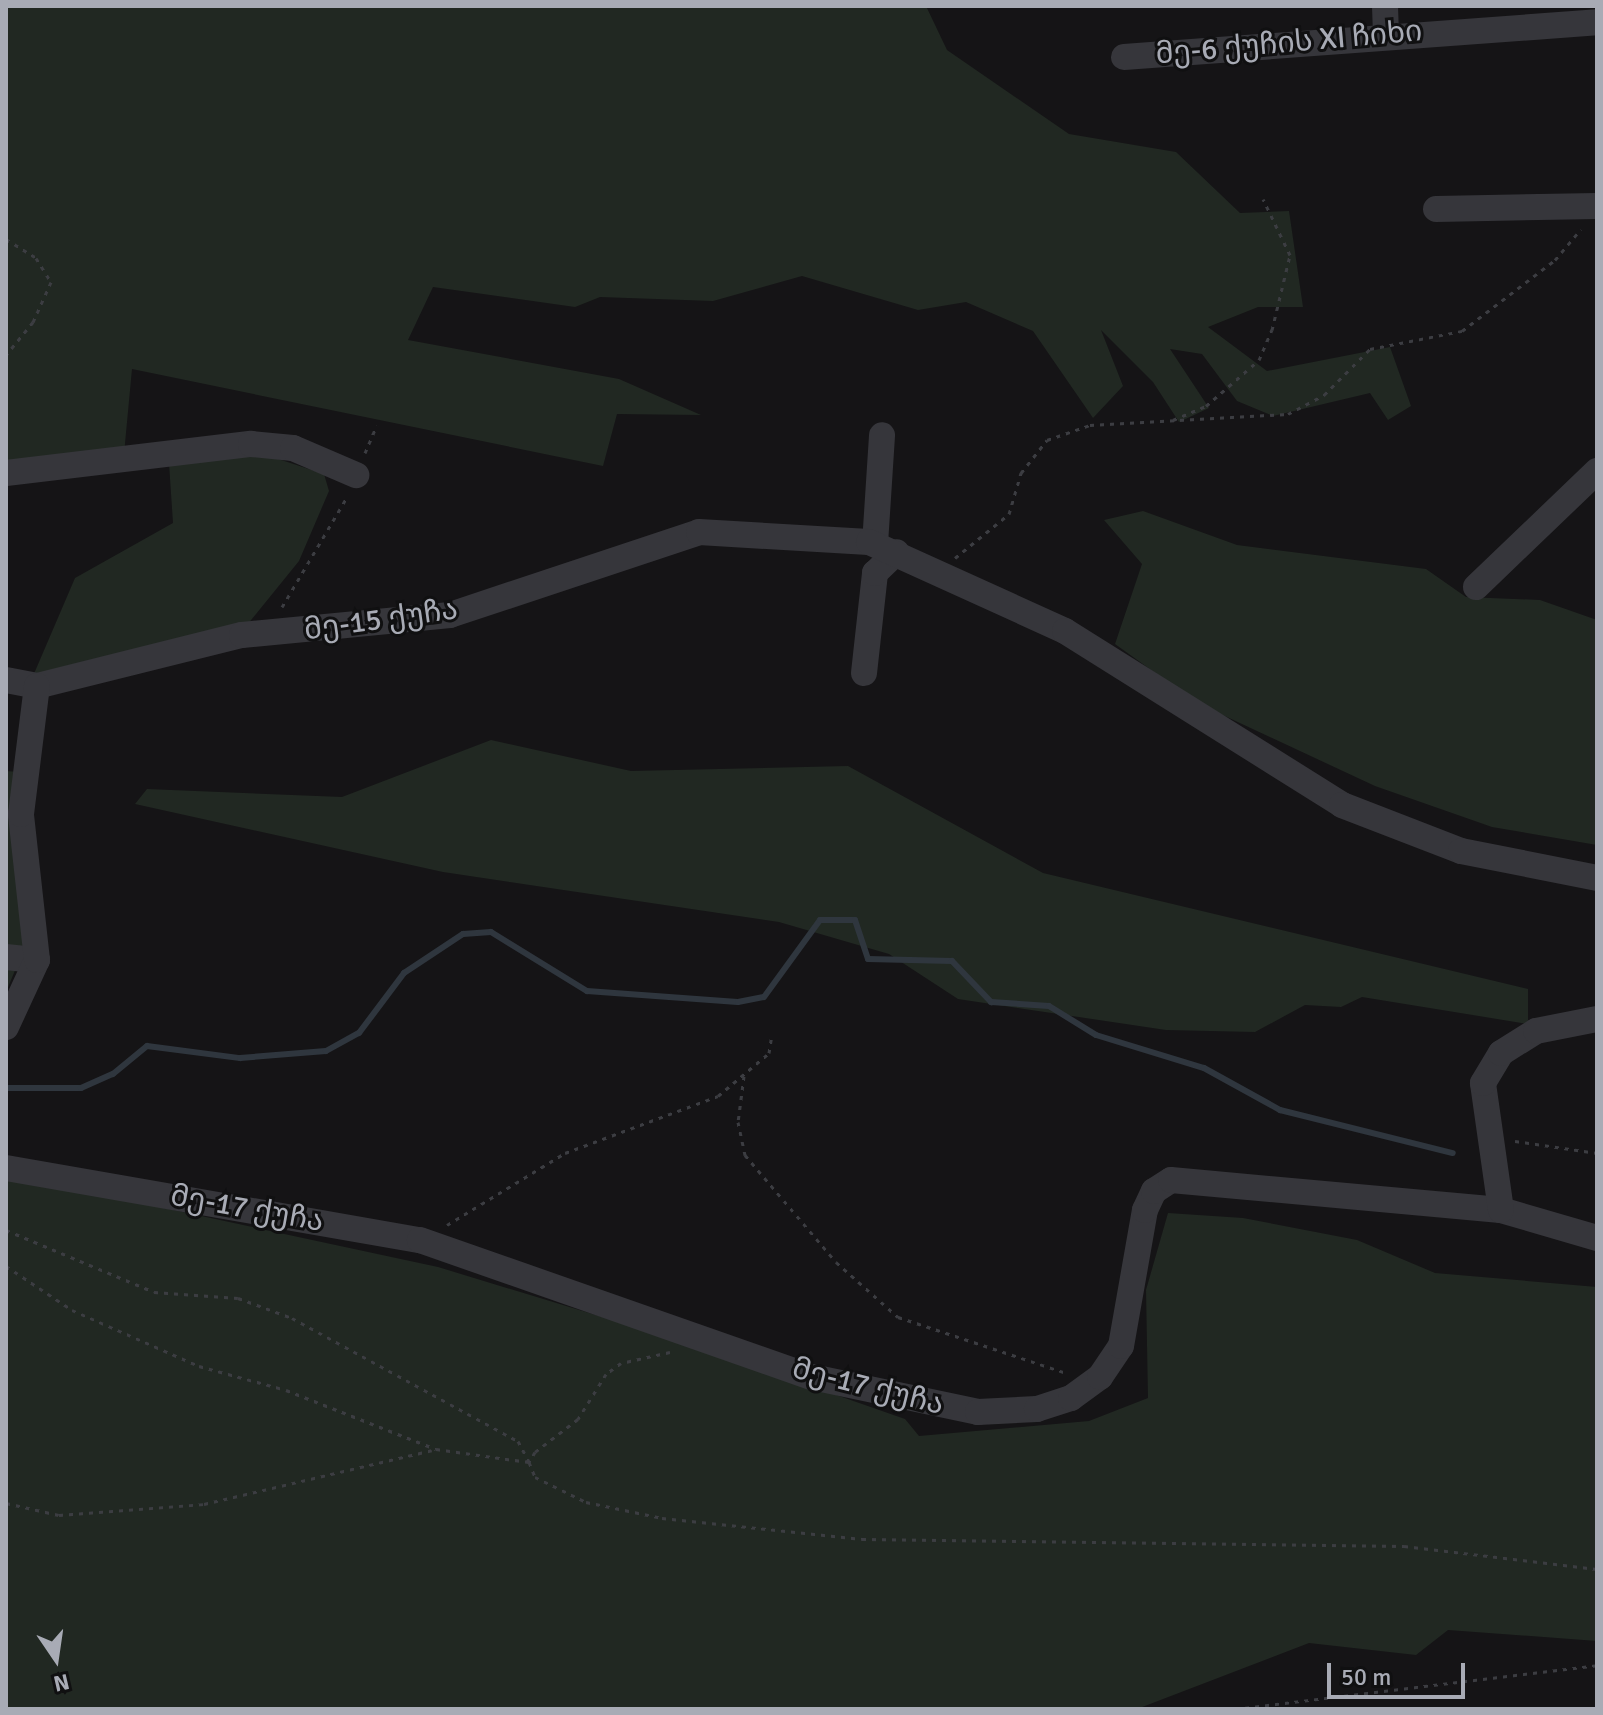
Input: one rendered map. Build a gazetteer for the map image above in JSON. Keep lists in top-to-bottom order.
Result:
{
  "streets": {
    "street": ["მე-6 ქუჩის XI ჩიხი", "მე-15 ქუჩა", "მე-17 ქუჩა"]
  },
  "scale_bar": "50 m",
  "north": "bottom"
}
